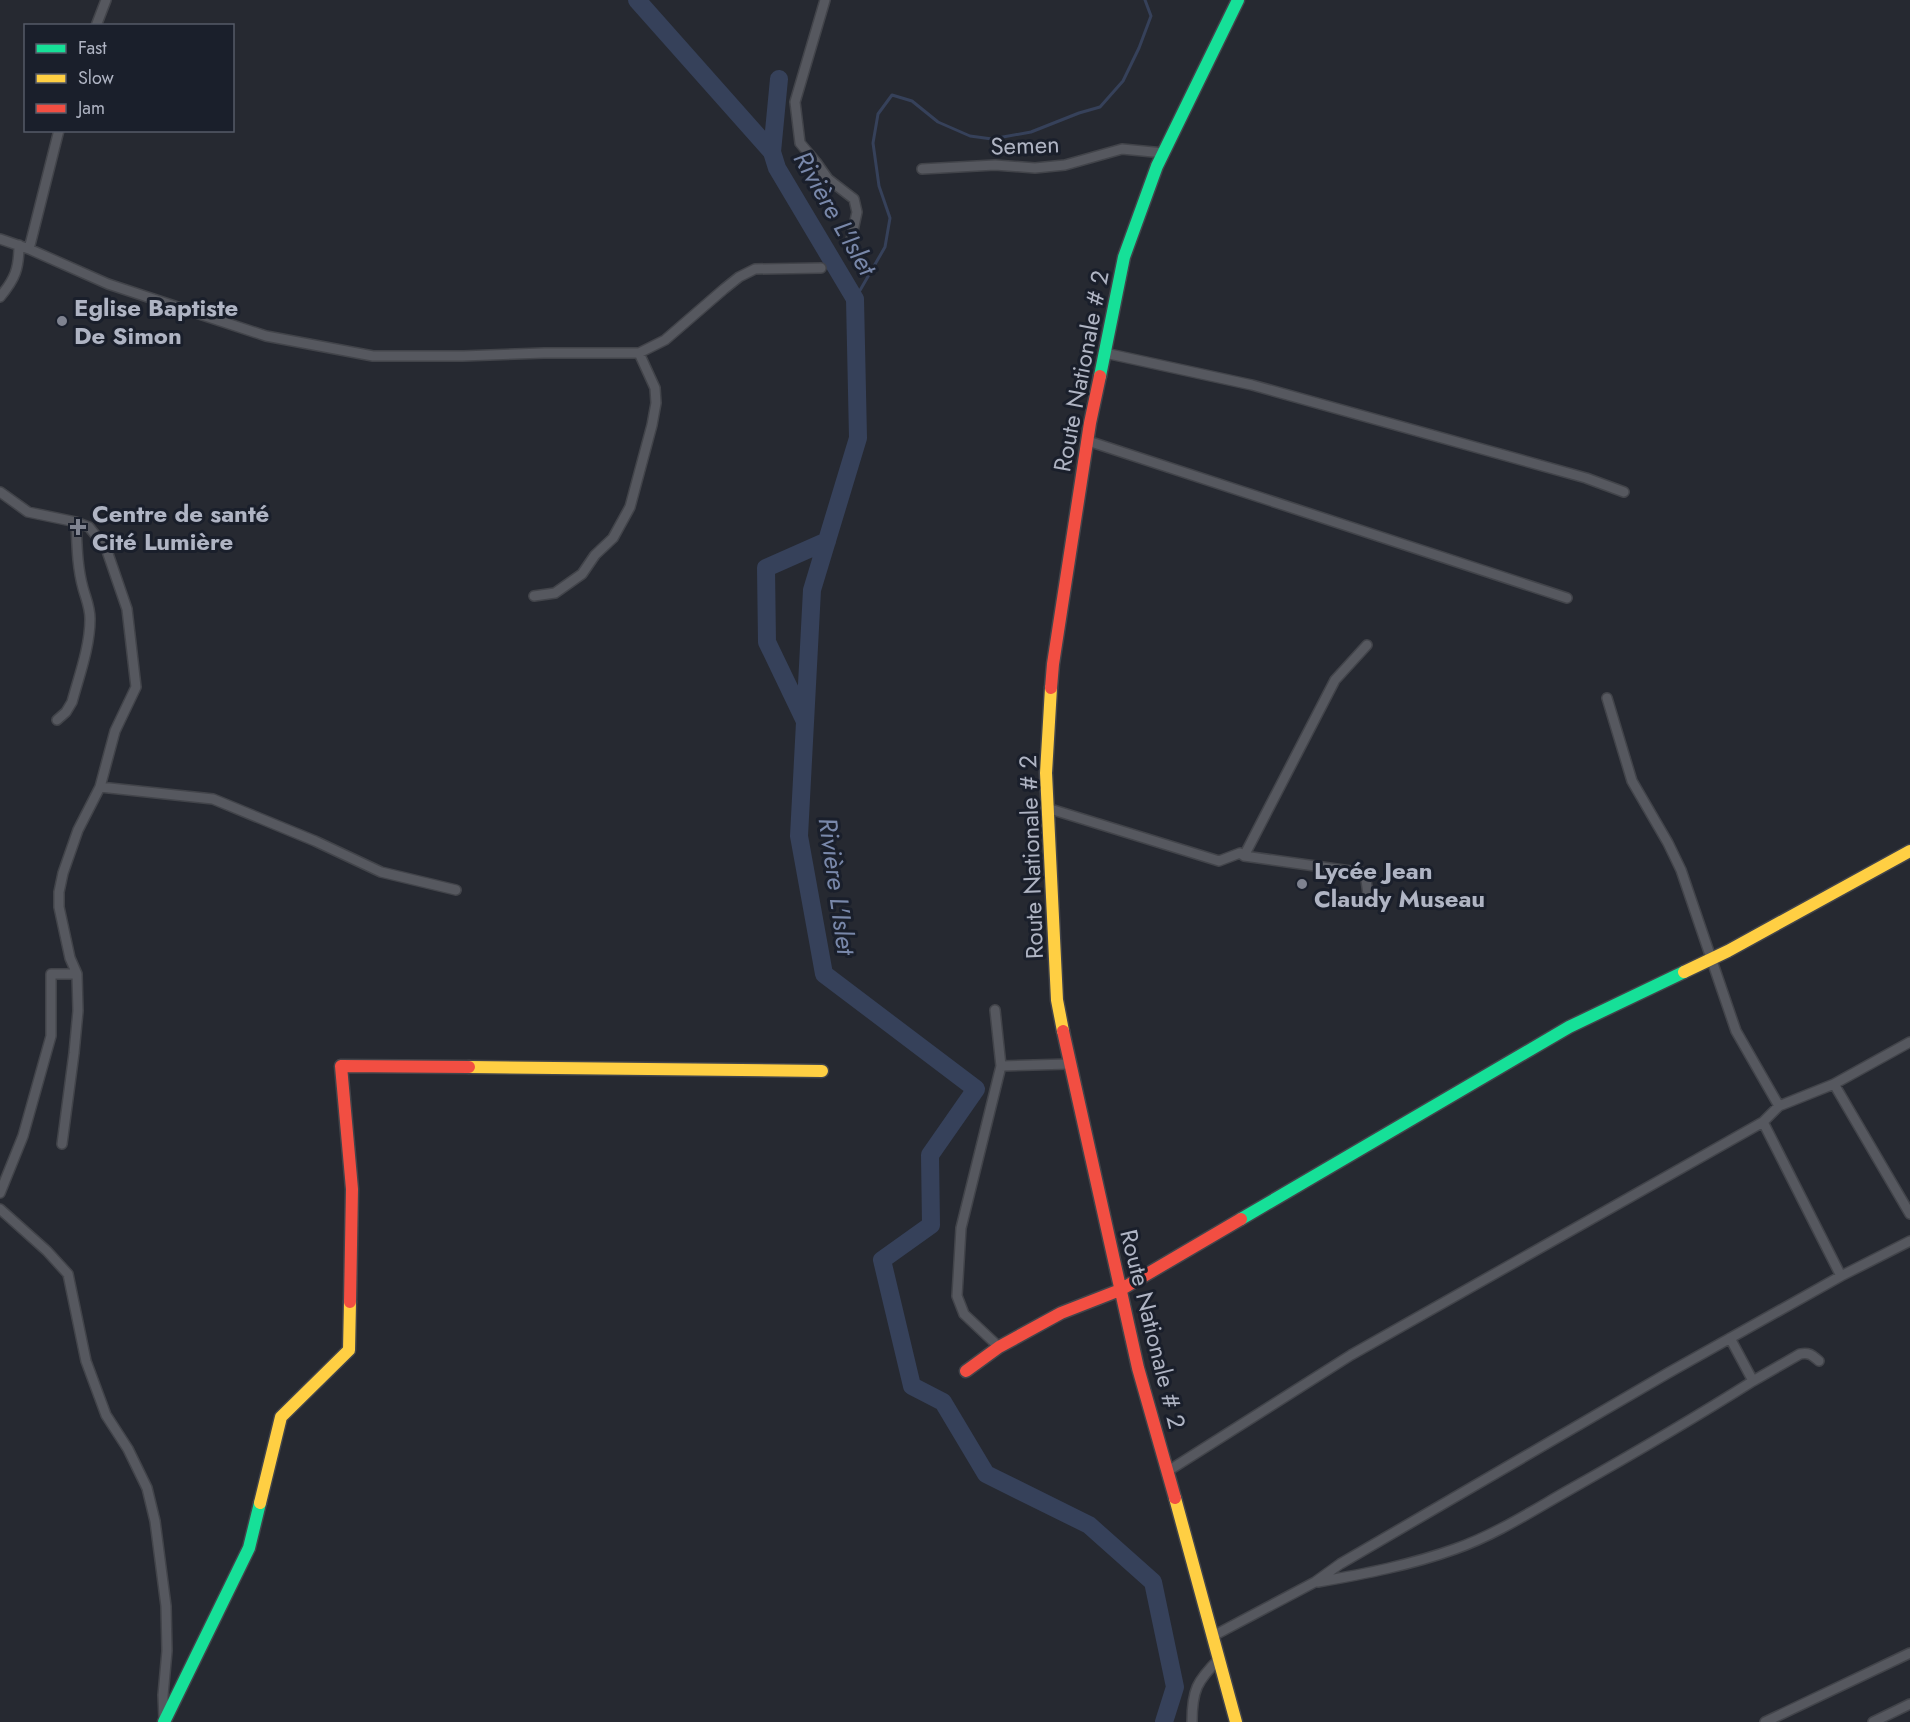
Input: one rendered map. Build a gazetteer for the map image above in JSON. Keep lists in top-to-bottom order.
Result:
{
  "streets": {
    "street": ["Semen", "Route Nationale # 2"]
  },
  "crossings": [
    ["Semen", "Route Nationale # 2"]
  ],
  "water": ["Rivière L'Islet"],
  "places": {
    "other": ["Eglise Baptiste De Simon", "Lycée Jean Claudy Museau"],
    "health": ["Centre de santé Cité Lumière"]
  },
  "legend": ["Fast", "Slow", "Jam"]
}
